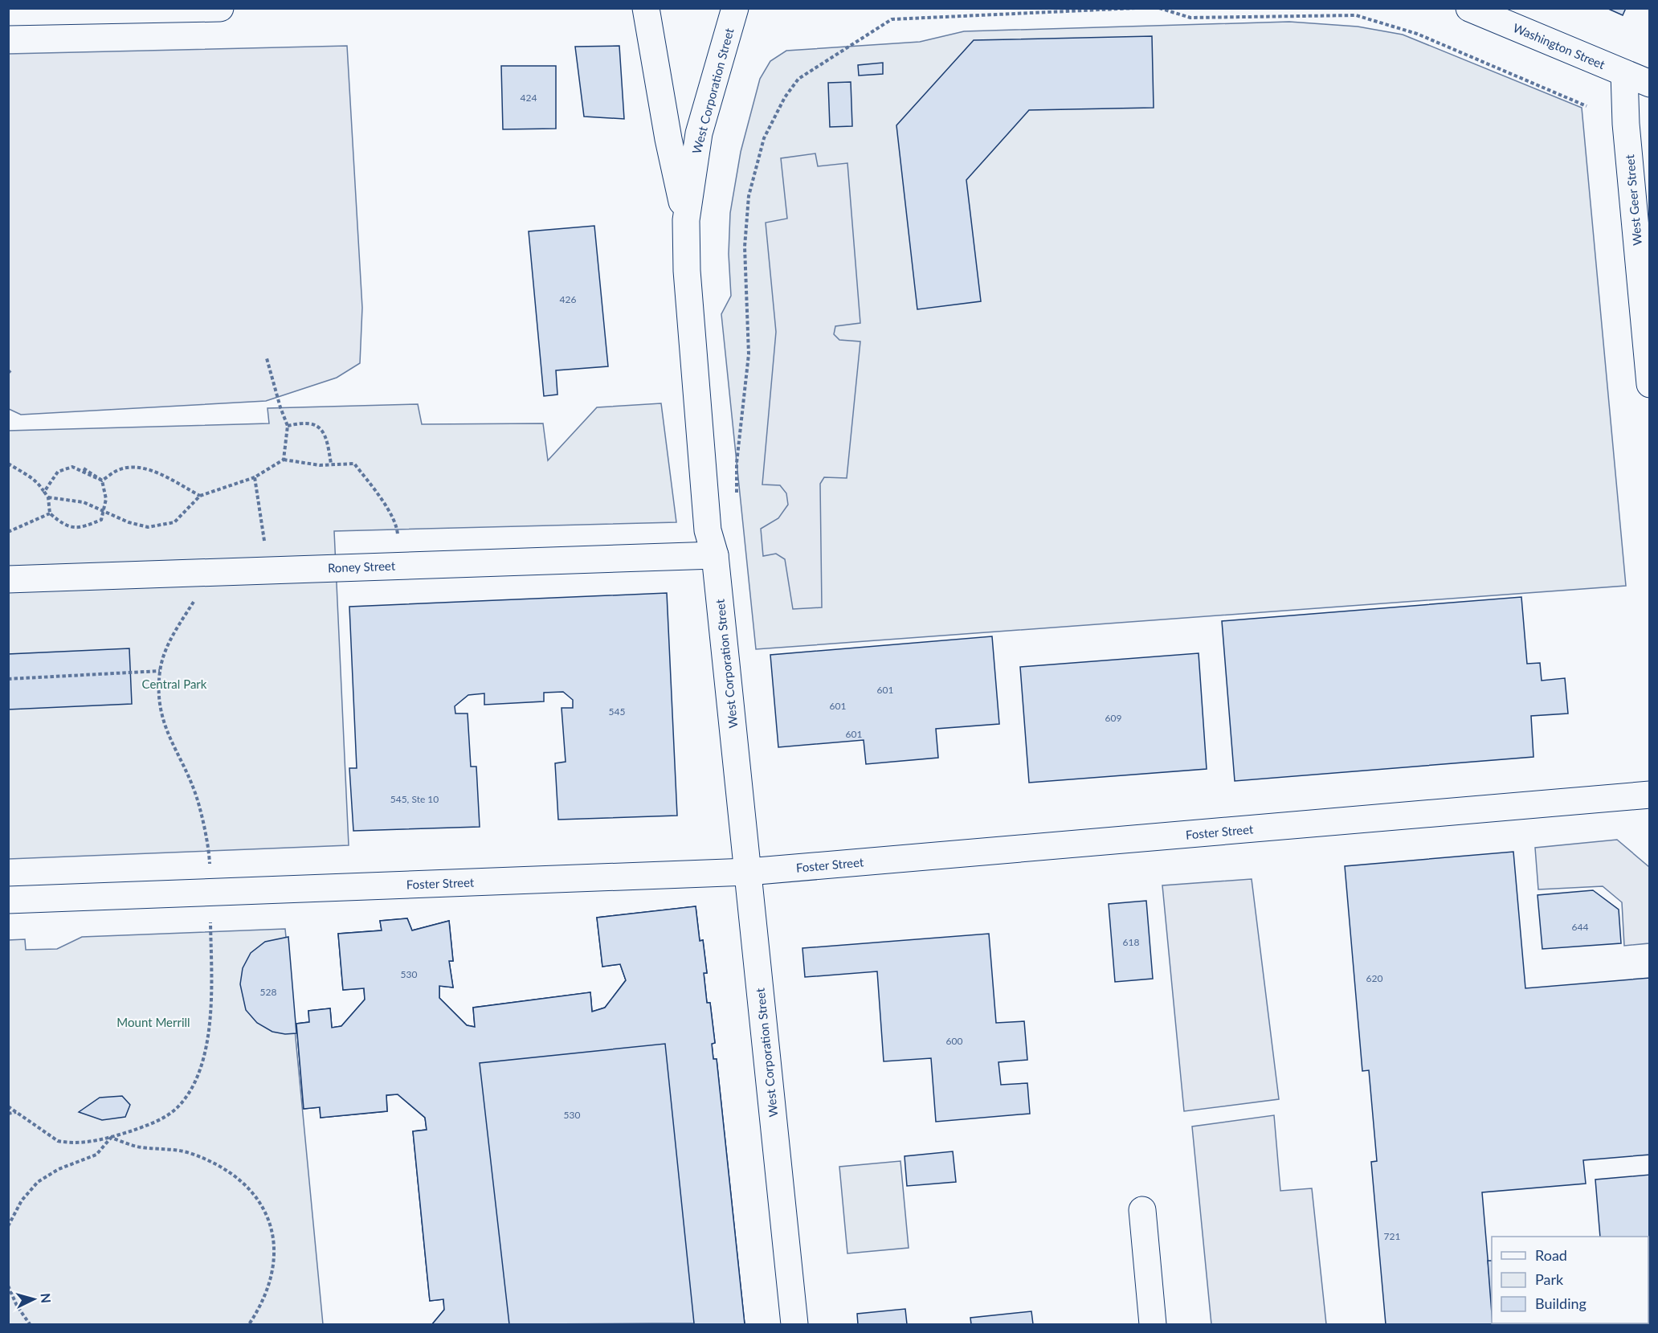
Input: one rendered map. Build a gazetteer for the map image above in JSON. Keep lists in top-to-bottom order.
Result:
{
  "streets": {
    "street": [
      "Washington Street",
      "West Corporation Street",
      "West Geer Street",
      "Roney Street",
      "Foster Street"
    ]
  },
  "crossings": [
    ["Washington Street", "West Geer Street"],
    ["West Corporation Street", "Roney Street"],
    ["West Corporation Street", "Foster Street"]
  ],
  "parks": ["Central Park", "Mount Merrill"],
  "house_numbers": [
    "424",
    "426",
    "601",
    "601",
    "545",
    "609",
    "601",
    "545, Ste 10",
    "644",
    "618",
    "530",
    "620",
    "528",
    "600",
    "530",
    "721"
  ],
  "legend": ["Road", "Park", "Building"],
  "north": "right"
}
